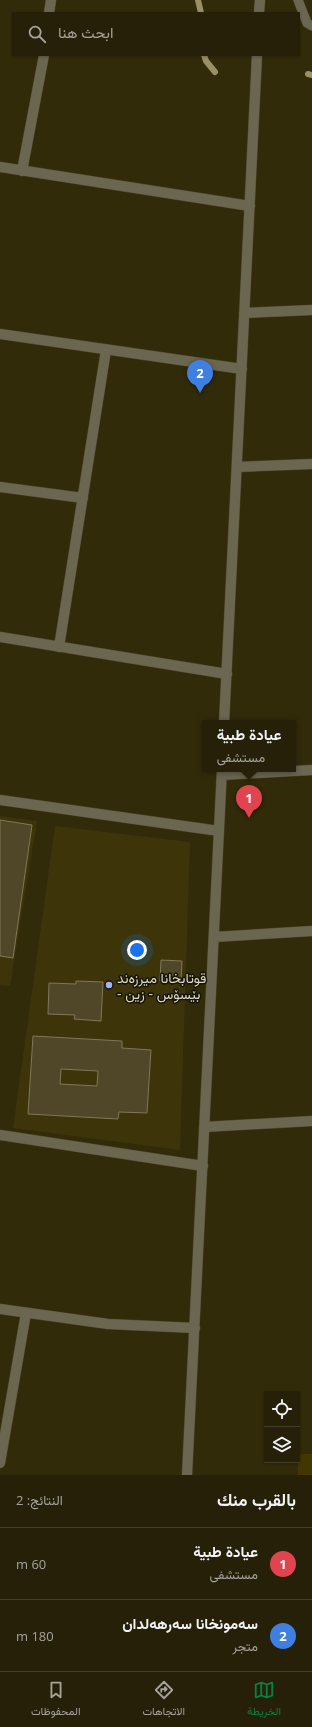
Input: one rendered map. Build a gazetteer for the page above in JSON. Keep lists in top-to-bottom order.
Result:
{
  "places": ["قوتابخانا میرزەند - بێسۆس - زین"],
  "page": {
    "search": "ابحث هنا",
    "pins": ["2", "1"],
    "popup": ["عيادة طبية", "مستشفى"],
    "heading": ["بالقرب منك", "النتائج: 2"],
    "list": [
      {
        "mark": "1",
        "name": "عيادة طبية",
        "note": "مستشفى",
        "value": "60 m"
      },
      {
        "mark": "2",
        "name": "سەمونخانا سەرهەلدان",
        "note": "متجر",
        "value": "180 m"
      }
    ],
    "nav": ["الخريطة", "الاتجاهات", "المحفوظات"]
  }
}
